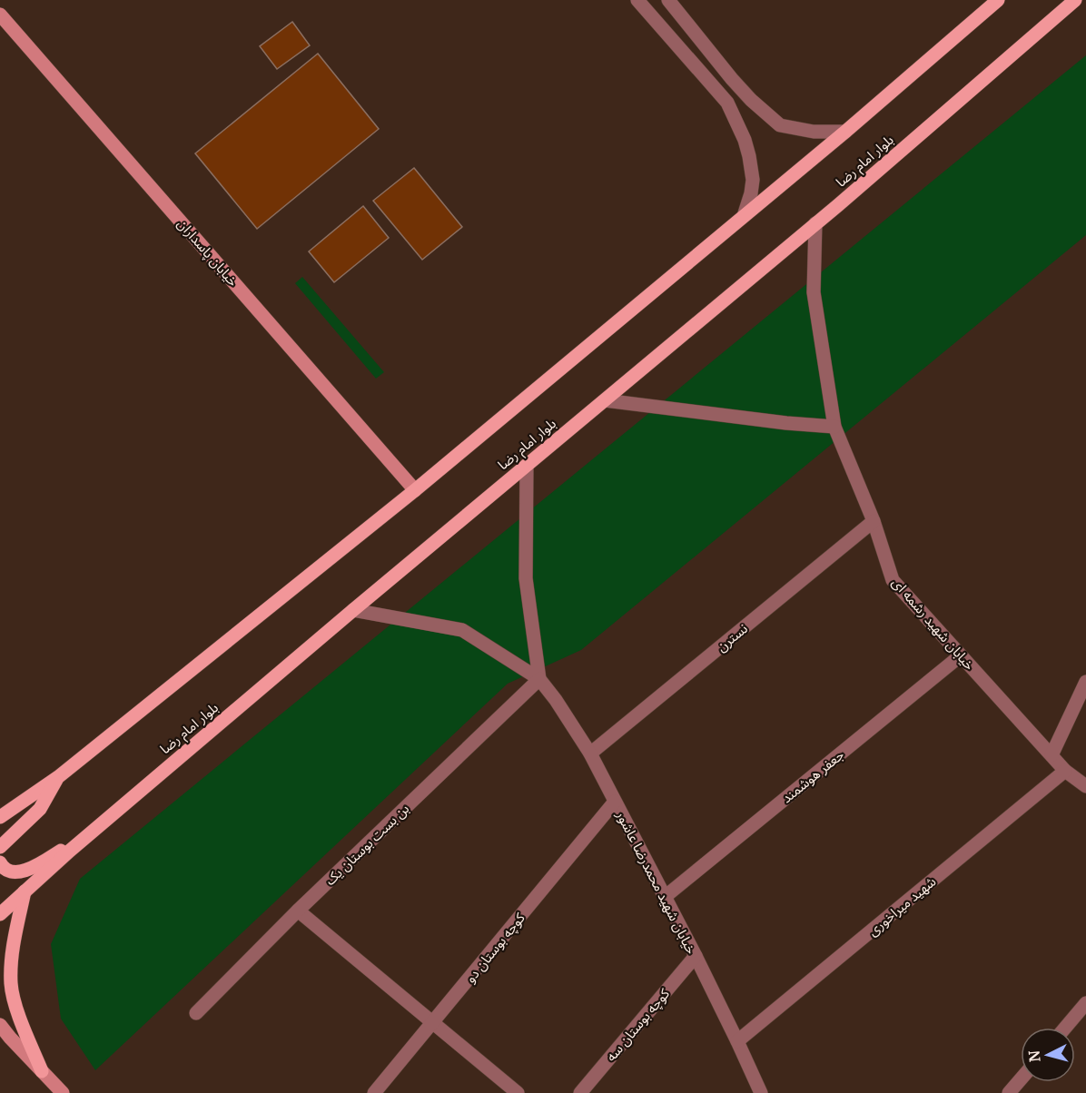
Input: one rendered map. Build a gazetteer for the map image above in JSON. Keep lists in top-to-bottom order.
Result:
{
  "streets": {
    "main road": ["بلوار امام رضا"],
    "street": [
      "خیابان پاسداران",
      "خیابان شهید رشمه ای",
      "نسترن",
      "جعفر هوشمند",
      "بن بست بوستان یک",
      "خیابان شهید محمدرضا عاشور",
      "شهید میراخوری",
      "کوچه بوستان دو",
      "کوچه بوستان سه"
    ]
  },
  "crossings": [
    ["بلوار امام رضا", "خیابان شهید رشمه ای"],
    ["خیابان شهید رشمه ای", "نسترن"],
    ["خیابان شهید رشمه ای", "جعفر هوشمند"],
    ["خیابان شهید رشمه ای", "شهید میراخوری"],
    ["نسترن", "خیابان شهید محمدرضا عاشور"],
    ["جعفر هوشمند", "خیابان شهید محمدرضا عاشور"],
    ["بن بست بوستان یک", "خیابان شهید محمدرضا عاشور"],
    ["خیابان شهید محمدرضا عاشور", "شهید میراخوری"],
    ["خیابان شهید محمدرضا عاشور", "کوچه بوستان دو"],
    ["خیابان شهید محمدرضا عاشور", "کوچه بوستان سه"]
  ],
  "north": "left"
}
